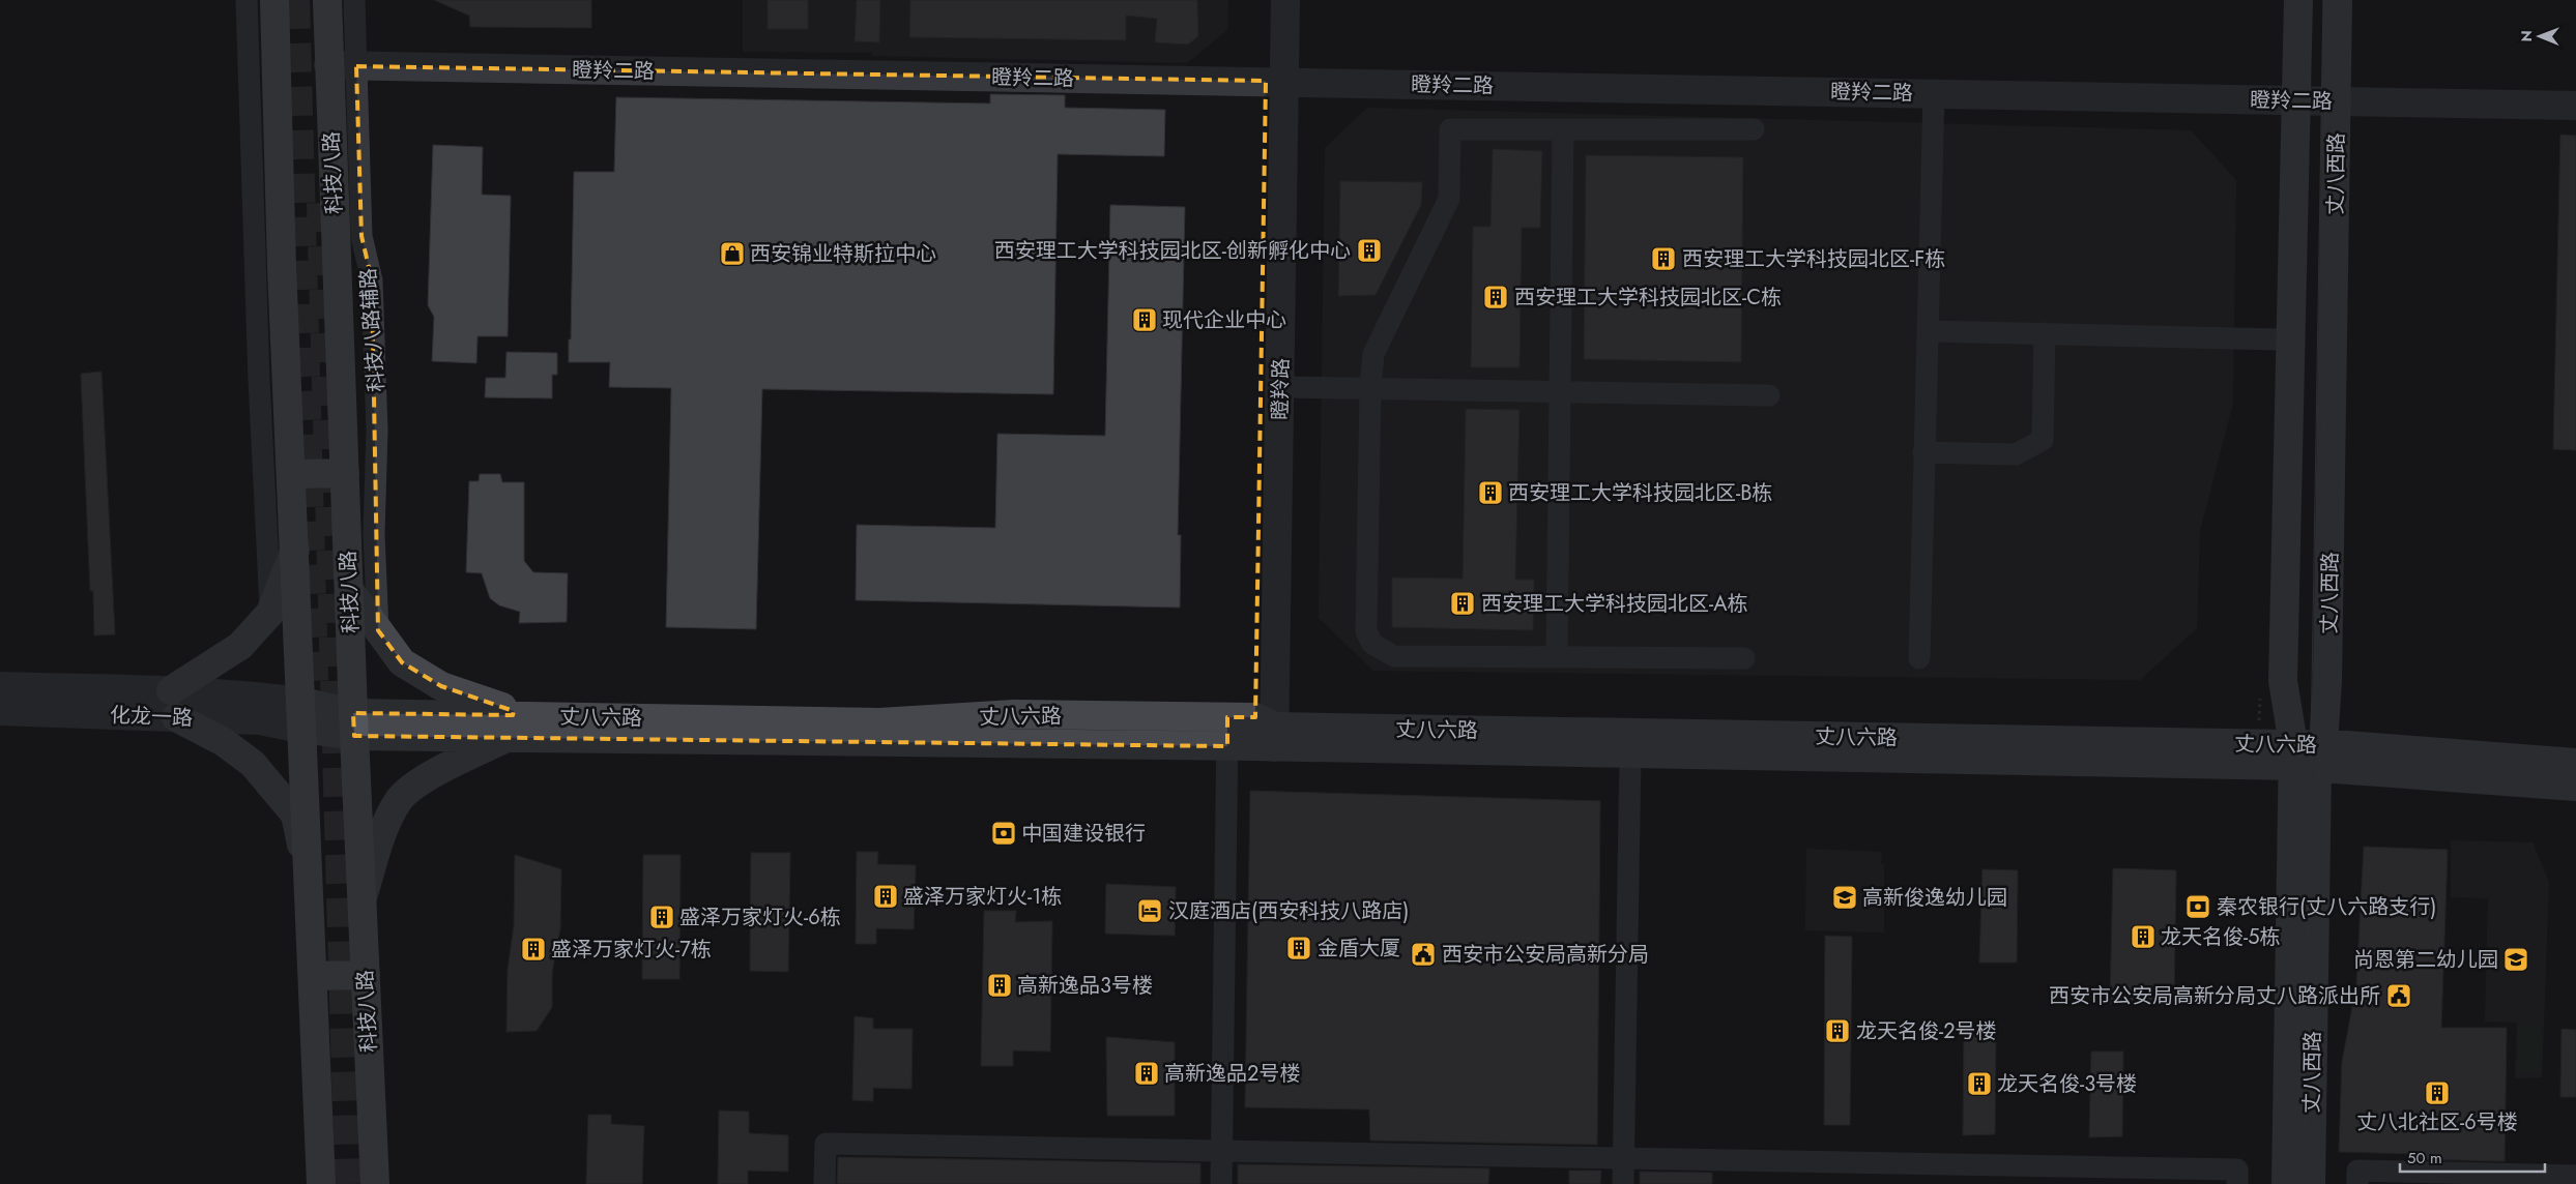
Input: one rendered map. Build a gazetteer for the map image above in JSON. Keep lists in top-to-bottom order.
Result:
{
  "streets": {
    "main road": ["科技八路", "丈八西路", "丈八六路"],
    "street": [
      "瞪羚二路",
      "科技八路辅路",
      "瞪羚路",
      "化龙一路"
    ]
  },
  "crossings": [
    ["瞪羚二路", "科技八路"],
    ["瞪羚二路", "丈八西路"],
    ["瞪羚二路", "科技八路辅路"],
    ["瞪羚二路", "瞪羚路"],
    ["科技八路", "丈八六路"],
    ["丈八西路", "丈八六路"],
    ["瞪羚路", "丈八六路"],
    ["化龙一路", "丈八六路"]
  ],
  "places": {
    "building": [
      "西安理工大学科技园北区-创新孵化中心",
      "西安理工大学科技园北区-F栋",
      "西安理工大学科技园北区-C栋",
      "现代企业中心",
      "西安理工大学科技园北区-B栋",
      "西安理工大学科技园北区-A栋",
      "盛泽万家灯火-1栋",
      "盛泽万家灯火-6栋",
      "龙天名俊-5栋",
      "金盾大厦",
      "盛泽万家灯火-7栋",
      "高新逸品3号楼",
      "龙天名俊-2号楼",
      "高新逸品2号楼",
      "龙天名俊-3号楼",
      "丈八北社区-6号楼"
    ],
    "shop": ["西安锦业特斯拉中心"],
    "bank": ["中国建设银行", "秦农银行(丈八六路支行)"],
    "school or university": ["高新俊逸幼儿园", "尚恩第二幼儿园"],
    "hotel": ["汉庭酒店(西安科技八路店)"],
    "public building": ["西安市公安局高新分局", "西安市公安局高新分局丈八路派出所"]
  },
  "scale_bar": "50 m",
  "north": "left"
}
